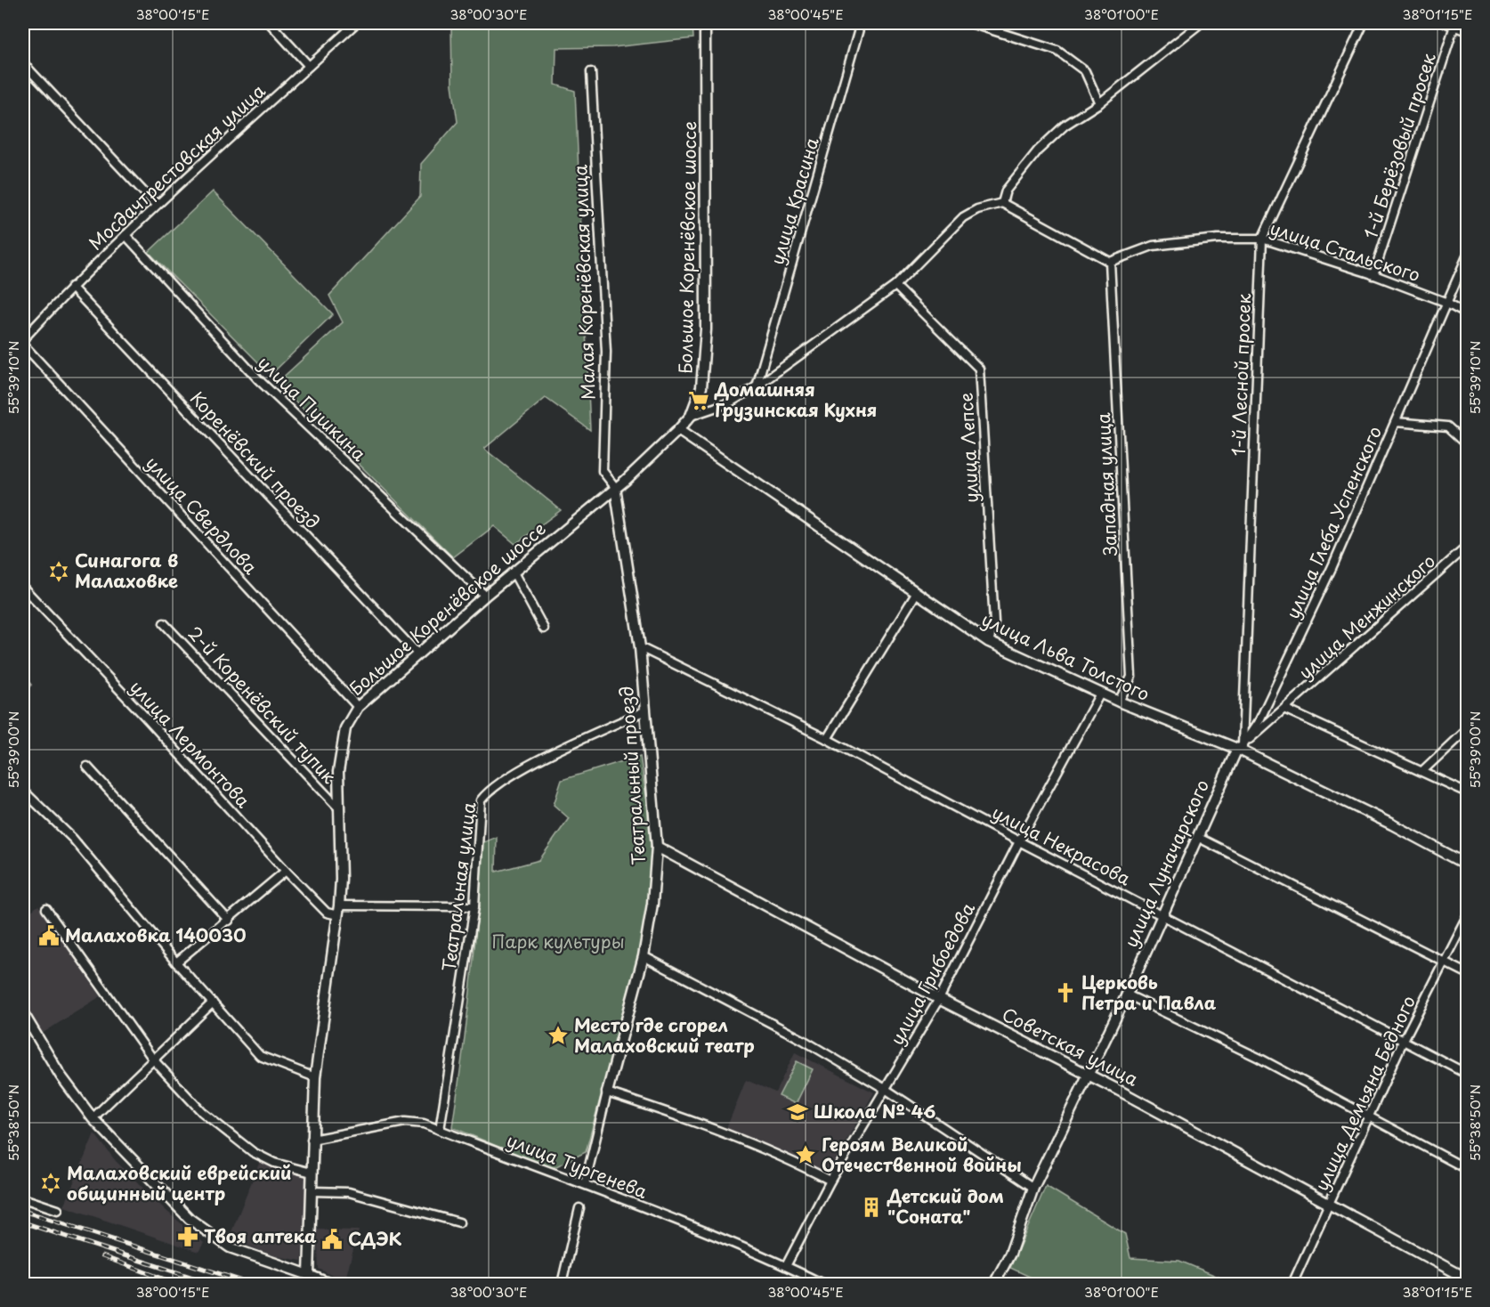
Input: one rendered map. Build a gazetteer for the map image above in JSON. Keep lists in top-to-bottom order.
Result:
{
  "streets": {
    "street": [
      "1-й Берёзовый просек",
      "Мосдачтрестовская улица",
      "улица Красина",
      "Большое Коренёвское шоссе",
      "улица Стальского",
      "Малая Коренёвская улица",
      "1-й Лесной просек",
      "улица Пушкина",
      "улица Лепсе",
      "Коренёвский проезд",
      "Западная улица",
      "улица Свердлова",
      "улица Глеба Успенского",
      "улица Менжинского",
      "улица Льва Толстого",
      "2-й Коренёвский тупик",
      "улица Лермонтова",
      "Театральный проезд",
      "улица Некрасова",
      "улица Луначарского",
      "Театральная улица",
      "улица Грибоедова",
      "Советская улица",
      "улица Демьяна Бедного",
      "улица Тургенева"
    ]
  },
  "crossings": [
    ["1-й Берёзовый просек", "улица Стальского"],
    ["Мосдачтрестовская улица", "улица Пушкина"],
    ["Мосдачтрестовская улица", "Коренёвский проезд"],
    ["Большое Коренёвское шоссе", "Малая Коренёвская улица"],
    ["Большое Коренёвское шоссе", "улица Пушкина"],
    ["Большое Коренёвское шоссе", "Коренёвский проезд"],
    ["Большое Коренёвское шоссе", "улица Свердлова"],
    ["Большое Коренёвское шоссе", "улица Льва Толстого"],
    ["Большое Коренёвское шоссе", "2-й Коренёвский тупик"],
    ["Большое Коренёвское шоссе", "улица Лермонтова"],
    ["Большое Коренёвское шоссе", "Театральный проезд"],
    ["Большое Коренёвское шоссе", "улица Тургенева"],
    ["улица Стальского", "1-й Лесной просек"],
    ["улица Стальского", "Западная улица"],
    ["улица Стальского", "улица Глеба Успенского"],
    ["Малая Коренёвская улица", "Театральный проезд"],
    ["1-й Лесной просек", "улица Глеба Успенского"],
    ["1-й Лесной просек", "улица Льва Толстого"],
    ["1-й Лесной просек", "улица Луначарского"],
    ["улица Лепсе", "улица Льва Толстого"],
    ["Западная улица", "улица Льва Толстого"],
    ["улица Глеба Успенского", "улица Льва Толстого"],
    ["улица Глеба Успенского", "улица Луначарского"],
    ["улица Льва Толстого", "улица Луначарского"],
    ["улица Льва Толстого", "улица Грибоедова"],
    ["Театральный проезд", "улица Некрасова"],
    ["Театральный проезд", "Театральная улица"],
    ["Театральный проезд", "Советская улица"],
    ["Театральный проезд", "улица Тургенева"],
    ["улица Некрасова", "улица Луначарского"],
    ["улица Некрасова", "улица Грибоедова"],
    ["улица Некрасова", "улица Демьяна Бедного"],
    ["улица Луначарского", "Советская улица"],
    ["Театральная улица", "улица Тургенева"],
    ["улица Грибоедова", "Советская улица"],
    ["улица Грибоедова", "улица Тургенева"],
    ["Советская улица", "улица Демьяна Бедного"]
  ],
  "parks": ["Парк культуры"],
  "places": {
    "supermarket": ["Домашняя Грузинская Кухня"],
    "synagogue": ["Синагога в Малаховке", "Малаховский еврейский общинный центр"],
    "public building": ["Малаховка 140030", "СДЭК"],
    "church": ["Церковь Петра и Павла"],
    "place": ["Место где сгорел Малаховский театр", "Героям Великой Отечественной войны"],
    "school or university": ["Школа № 46"],
    "building": ["Детский дом \"Соната\""],
    "pharmacy": ["Твоя аптека"]
  },
  "coordinates": [
    "38°00'15\"E",
    "38°00'30\"E",
    "38°00'45\"E",
    "38°01'00\"E",
    "38°01'15\"E",
    "55°39'10\"N",
    "55°39'00\"N",
    "55°38'50\"N"
  ]
}
